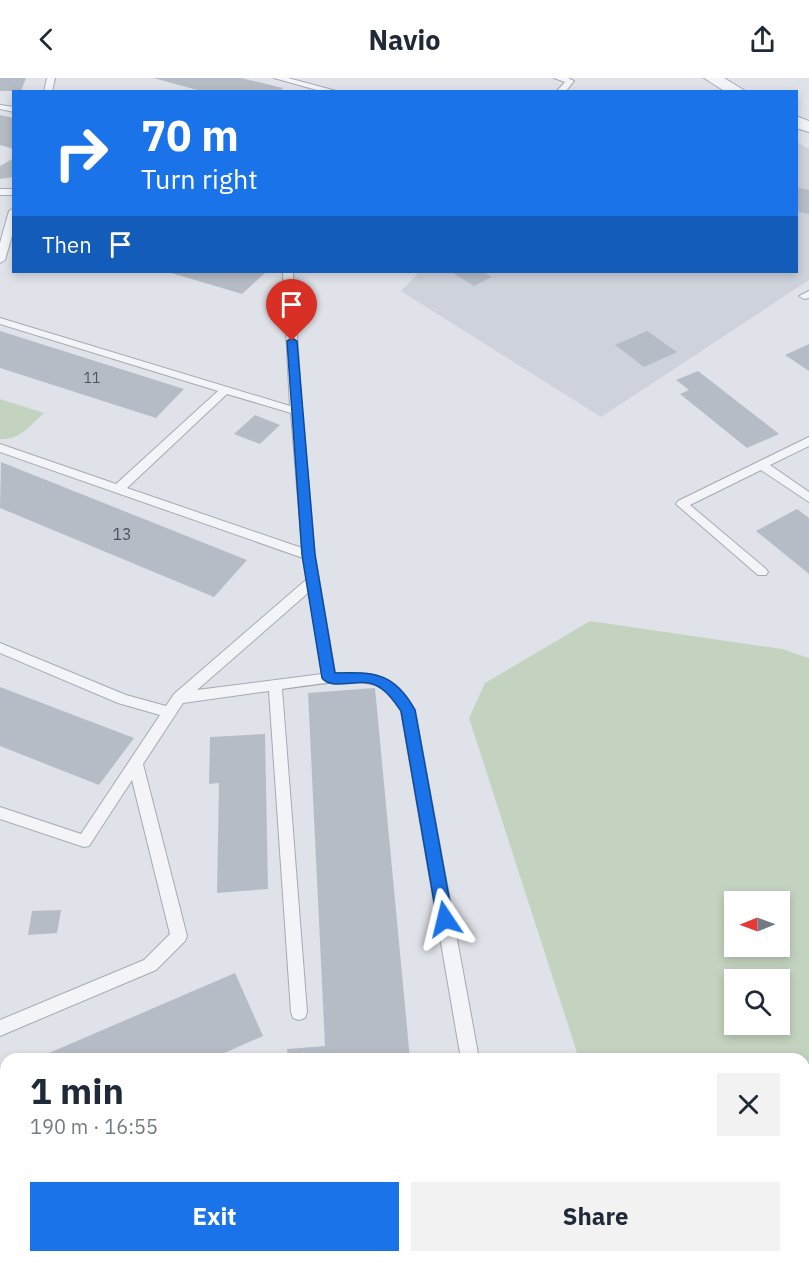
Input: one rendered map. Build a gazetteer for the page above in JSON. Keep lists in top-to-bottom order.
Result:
{
  "house_numbers": ["11", "13"],
  "north": "left",
  "page": {
    "header": "Navio",
    "turn": ["70 m", "Turn right"],
    "then": "Then",
    "heading": ["1 min", "190 m · 16:55"],
    "buttons": ["Exit", "Share"]
  }
}
